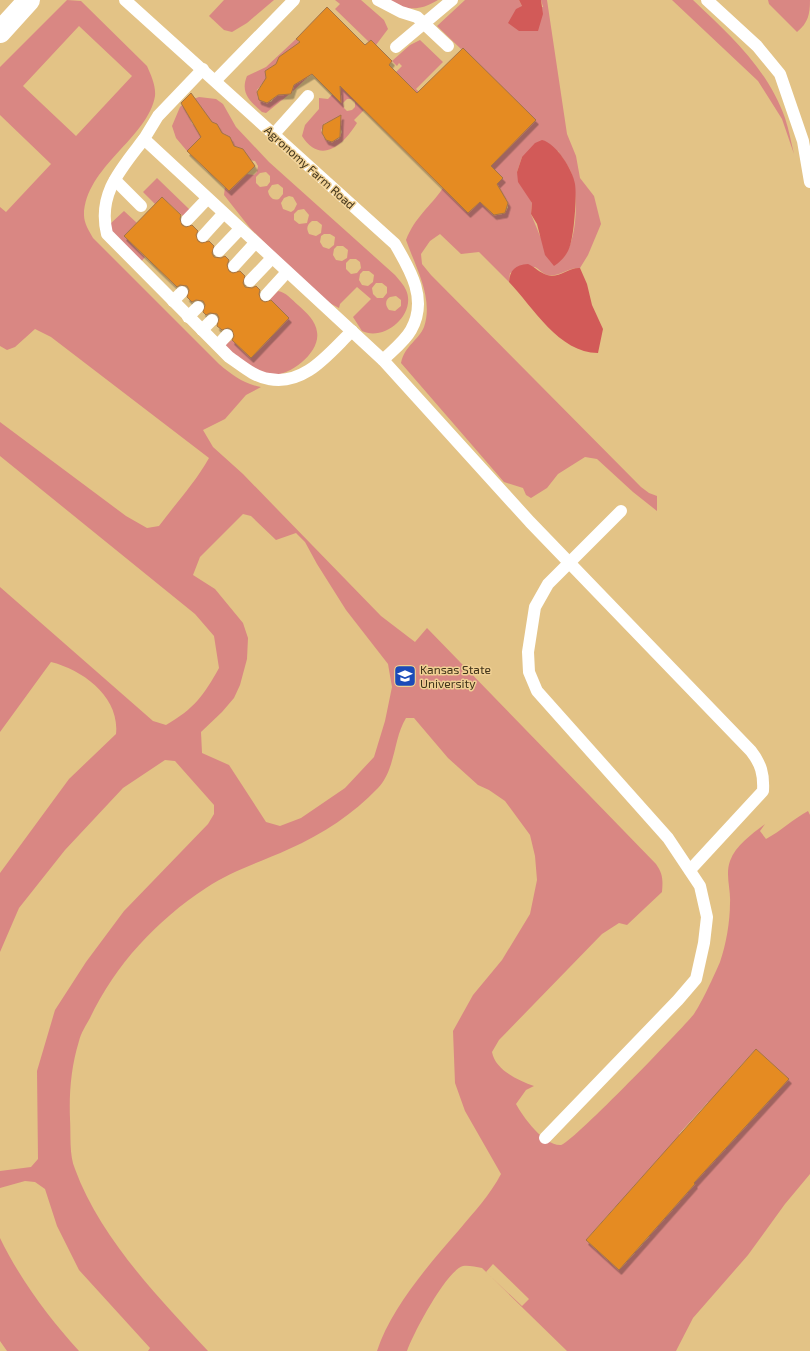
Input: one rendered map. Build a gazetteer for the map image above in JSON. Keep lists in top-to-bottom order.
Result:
{
  "streets": {
    "lane": ["Agronomy Farm Road"]
  },
  "places": {
    "school or university": ["Kansas State University"]
  }
}
